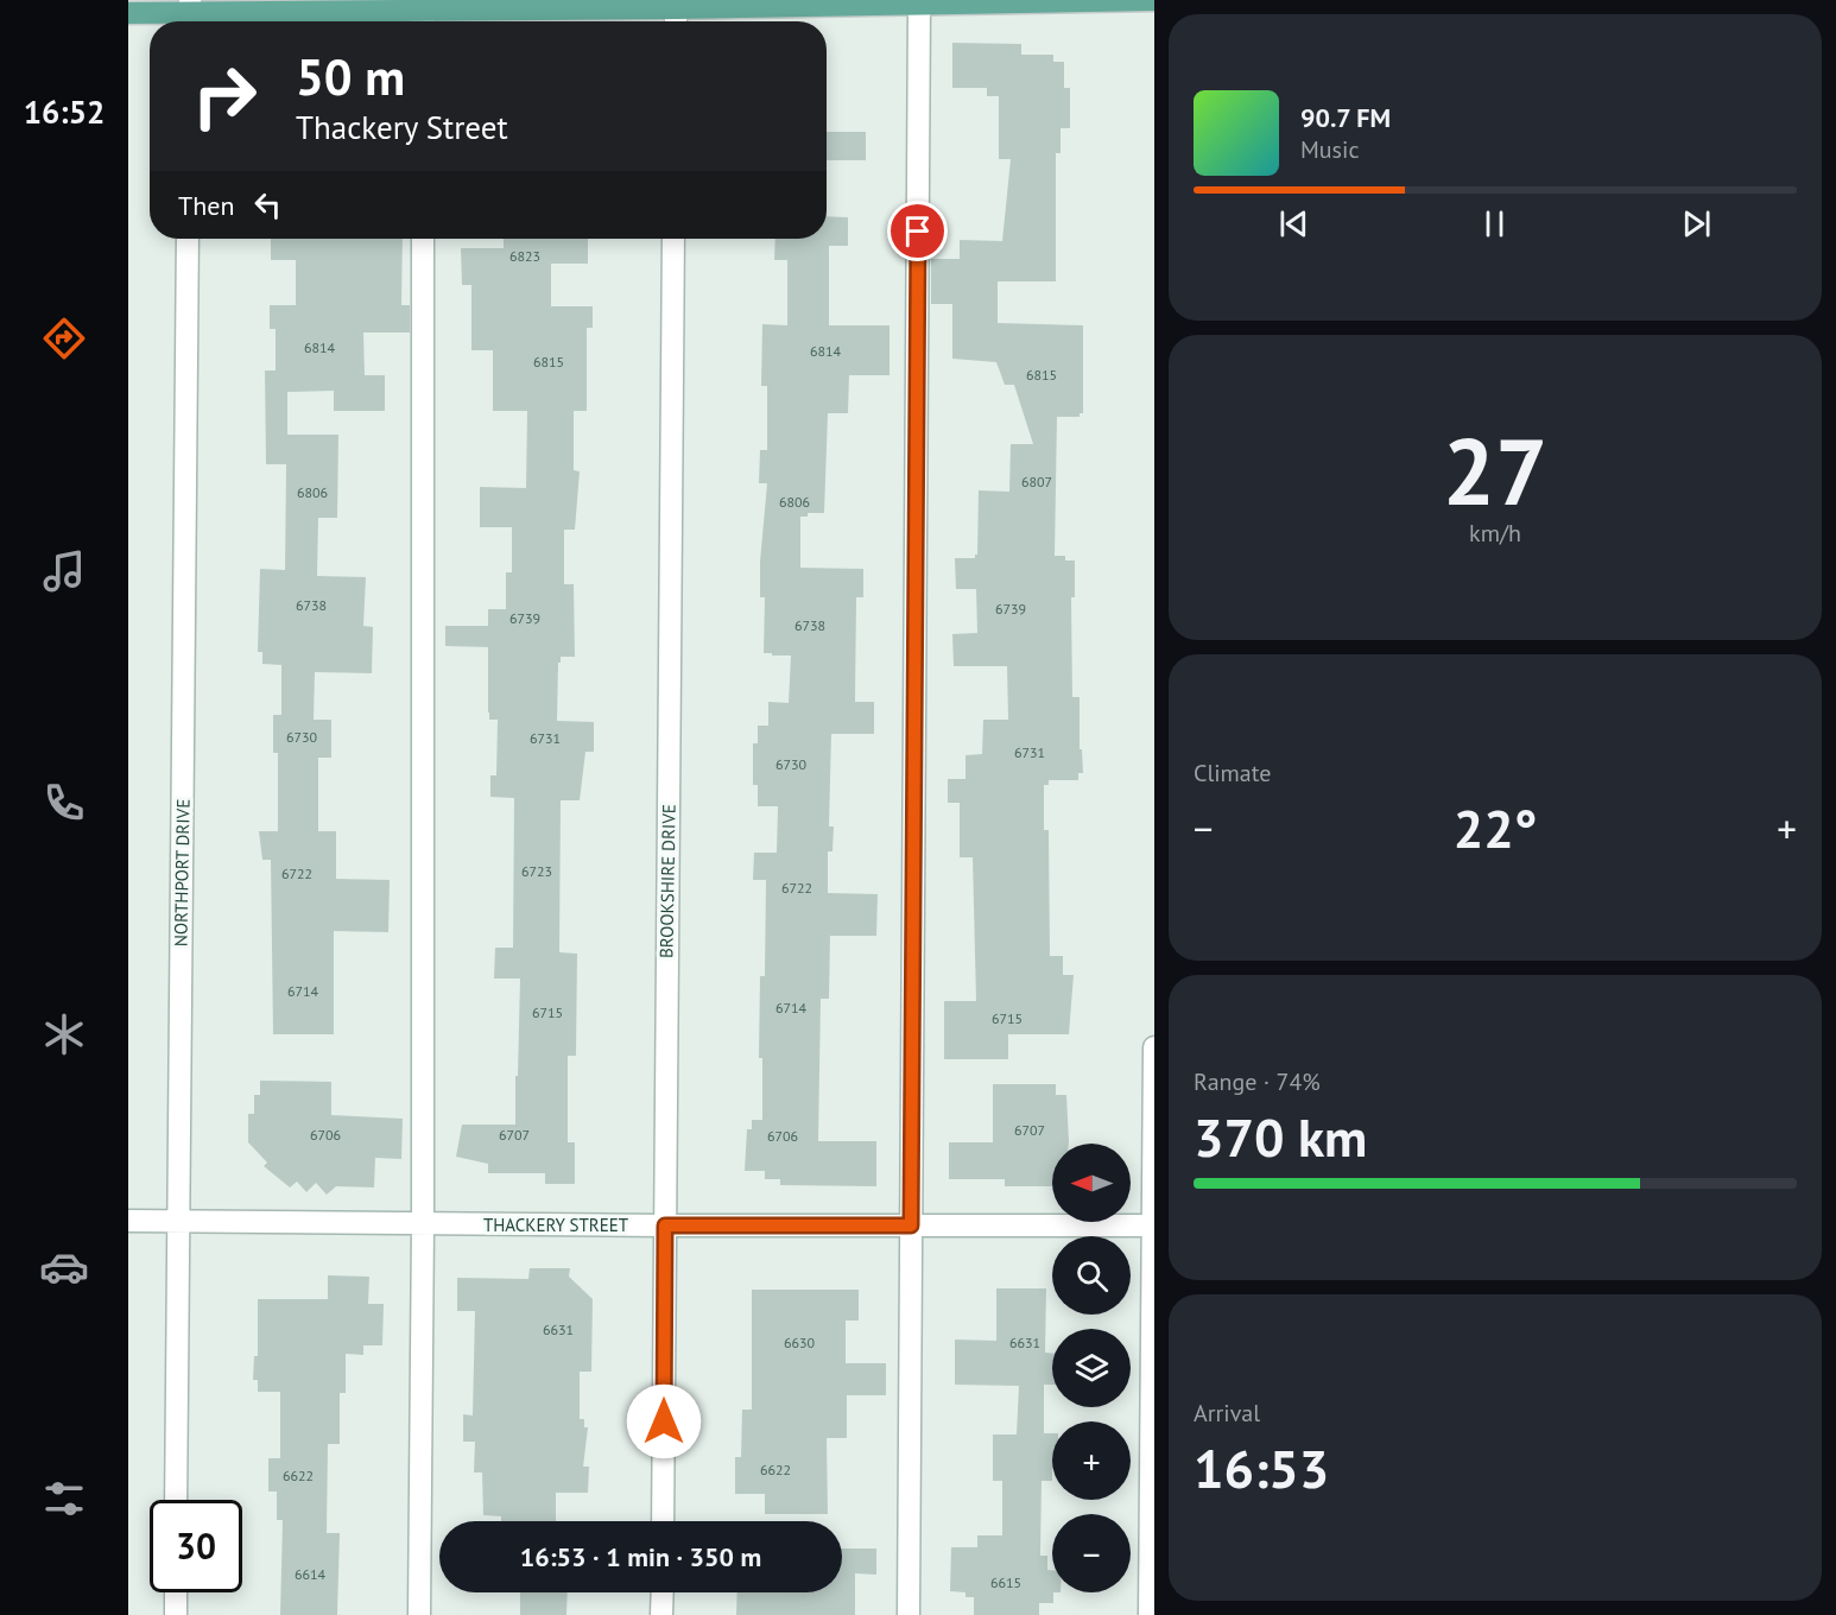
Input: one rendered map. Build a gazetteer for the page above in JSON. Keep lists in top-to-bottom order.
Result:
{
  "streets": {
    "street": ["NORTHPORT DRIVE", "BROOKSHIRE DRIVE", "THACKERY STREET"]
  },
  "crossings": [
    ["NORTHPORT DRIVE", "THACKERY STREET"],
    ["BROOKSHIRE DRIVE", "THACKERY STREET"]
  ],
  "house_numbers": [
    "6823",
    "6814",
    "6814",
    "6815",
    "6815",
    "6807",
    "6806",
    "6806",
    "6738",
    "6739",
    "6739",
    "6738",
    "6730",
    "6731",
    "6731",
    "6730",
    "6723",
    "6722",
    "6722",
    "6714",
    "6714",
    "6715",
    "6715",
    "6707",
    "6706",
    "6707",
    "6706",
    "6631",
    "6630",
    "6631",
    "6622",
    "6622",
    "6614",
    "6615"
  ],
  "north": "left",
  "page": {
    "tabs": "16:52",
    "turn": ["50 m", "Thackery Street"],
    "song": ["90.7 FM", "Music"],
    "then": "Then",
    "tile": [
      ["27", "km/h"],
      "Climate",
      ["Range · 74%", "370 km"],
      ["Arrival", "16:53"]
    ],
    "heat": ["−", "22°", "+"],
    "map_buttons": ["+", "−"],
    "limit": "30",
    "trip": "16:53 · 1 min · 350 m"
  }
}
